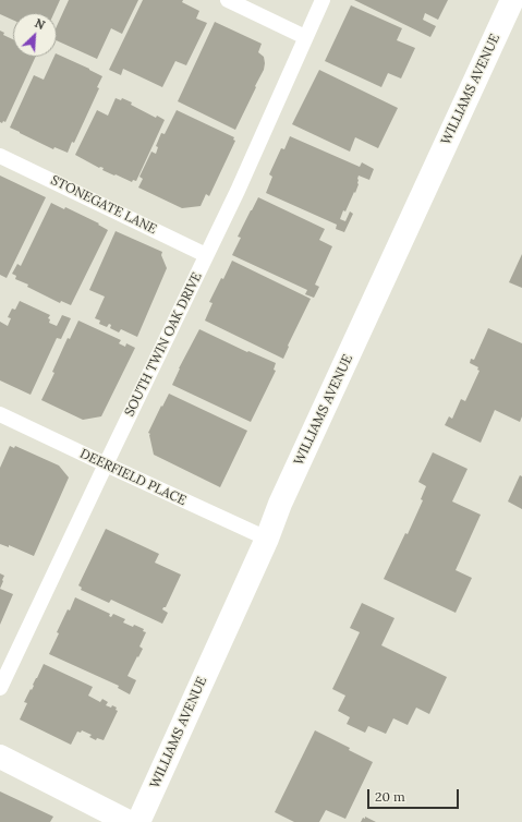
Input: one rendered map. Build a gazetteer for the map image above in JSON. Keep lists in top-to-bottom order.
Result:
{
  "streets": {
    "street": ["WILLIAMS AVENUE"],
    "lane": ["STONEGATE LANE", "SOUTH TWIN OAK DRIVE", "DEERFIELD PLACE"]
  },
  "crossings": [
    ["WILLIAMS AVENUE", "DEERFIELD PLACE"],
    ["STONEGATE LANE", "SOUTH TWIN OAK DRIVE"],
    ["SOUTH TWIN OAK DRIVE", "DEERFIELD PLACE"]
  ],
  "scale_bar": "20 m",
  "north": "top right"
}
